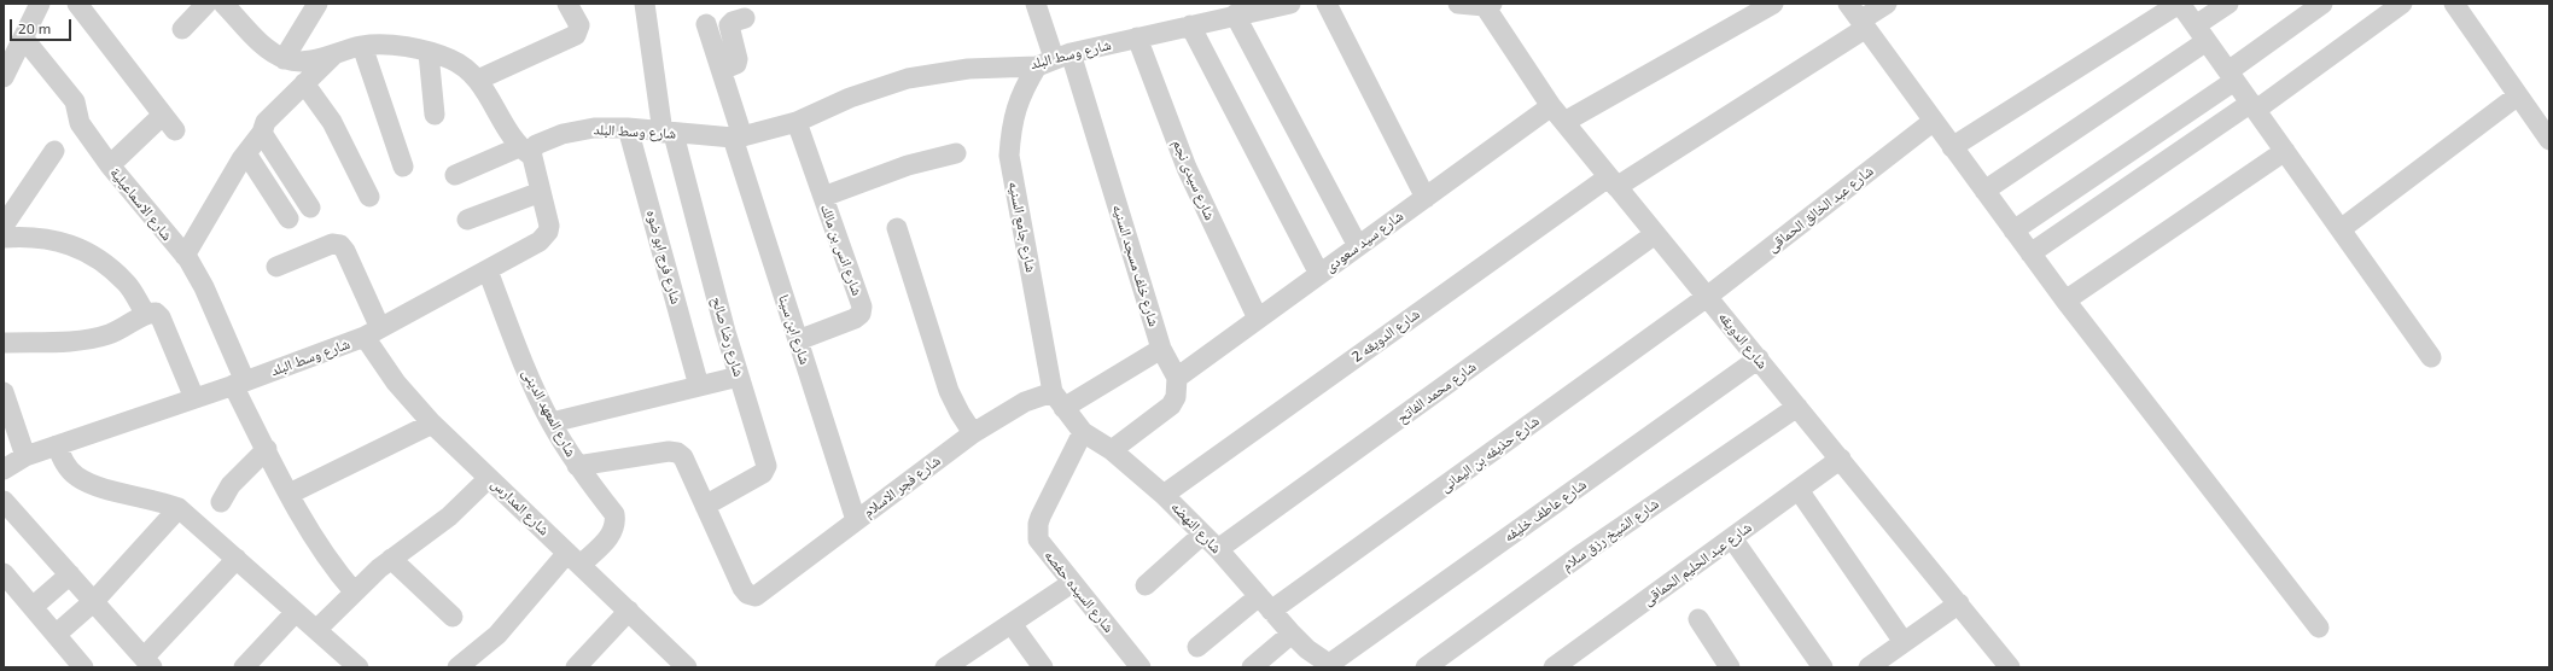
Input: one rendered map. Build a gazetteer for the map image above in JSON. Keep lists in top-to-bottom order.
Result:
{
  "streets": {
    "street": [
      "شارع وسط البلد",
      "شارع سيدى نجم",
      "شارع الاسماعيلية",
      "شارع عبد الخالق الحماقى",
      "شارع جامع السنيه",
      "شارع سيد سعودى",
      "شارع انس بن مالك",
      "شارع فرج ابو ضوه",
      "شارع خلف مسجد السنيه",
      "شارع ابن سينا",
      "شارع الدويقه 2",
      "شارع رضا صالح",
      "شارع الدويقه",
      "شارع محمد الفاتح",
      "شارع المعهد الدينى",
      "شارع حذيفه بن اليمانى",
      "شارع فجر الاسلام",
      "شارع المدارس",
      "شارع عاطف خليفه",
      "شارع النهضه",
      "شارع الشيخ رزق سلام",
      "شارع عبد الحليم الحماقى",
      "شارع السيده حفصه"
    ]
  },
  "crossings": [
    ["شارع وسط البلد", "شارع سيدى نجم"],
    ["شارع وسط البلد", "شارع الاسماعيلية"],
    ["شارع وسط البلد", "شارع جامع السنيه"],
    ["شارع وسط البلد", "شارع انس بن مالك"],
    ["شارع وسط البلد", "شارع فرج ابو ضوه"],
    ["شارع وسط البلد", "شارع خلف مسجد السنيه"],
    ["شارع وسط البلد", "شارع ابن سينا"],
    ["شارع وسط البلد", "شارع رضا صالح"],
    ["شارع وسط البلد", "شارع المعهد الدينى"],
    ["شارع وسط البلد", "شارع المدارس"],
    ["شارع سيدى نجم", "شارع سيد سعودى"],
    ["شارع عبد الخالق الحماقى", "شارع الدويقه"],
    ["شارع عبد الخالق الحماقى", "شارع حذيفه بن اليمانى"],
    ["شارع جامع السنيه", "شارع خلف مسجد السنيه"],
    ["شارع جامع السنيه", "شارع فجر الاسلام"],
    ["شارع جامع السنيه", "شارع النهضه"],
    ["شارع سيد سعودى", "شارع خلف مسجد السنيه"],
    ["شارع سيد سعودى", "شارع الدويقه"],
    ["شارع انس بن مالك", "شارع ابن سينا"],
    ["شارع خلف مسجد السنيه", "شارع فجر الاسلام"],
    ["شارع ابن سينا", "شارع فجر الاسلام"],
    ["شارع الدويقه 2", "شارع الدويقه"],
    ["شارع الدويقه 2", "شارع النهضه"],
    ["شارع رضا صالح", "شارع فجر الاسلام"],
    ["شارع الدويقه", "شارع محمد الفاتح"],
    ["شارع الدويقه", "شارع حذيفه بن اليمانى"],
    ["شارع الدويقه", "شارع عاطف خليفه"],
    ["شارع الدويقه", "شارع الشيخ رزق سلام"],
    ["شارع الدويقه", "شارع عبد الحليم الحماقى"],
    ["شارع محمد الفاتح", "شارع النهضه"],
    ["شارع المعهد الدينى", "شارع المدارس"],
    ["شارع حذيفه بن اليمانى", "شارع النهضه"],
    ["شارع فجر الاسلام", "شارع النهضه"],
    ["شارع عاطف خليفه", "شارع النهضه"],
    ["شارع النهضه", "شارع السيده حفصه"]
  ],
  "scale_bar": "20 m"
}
